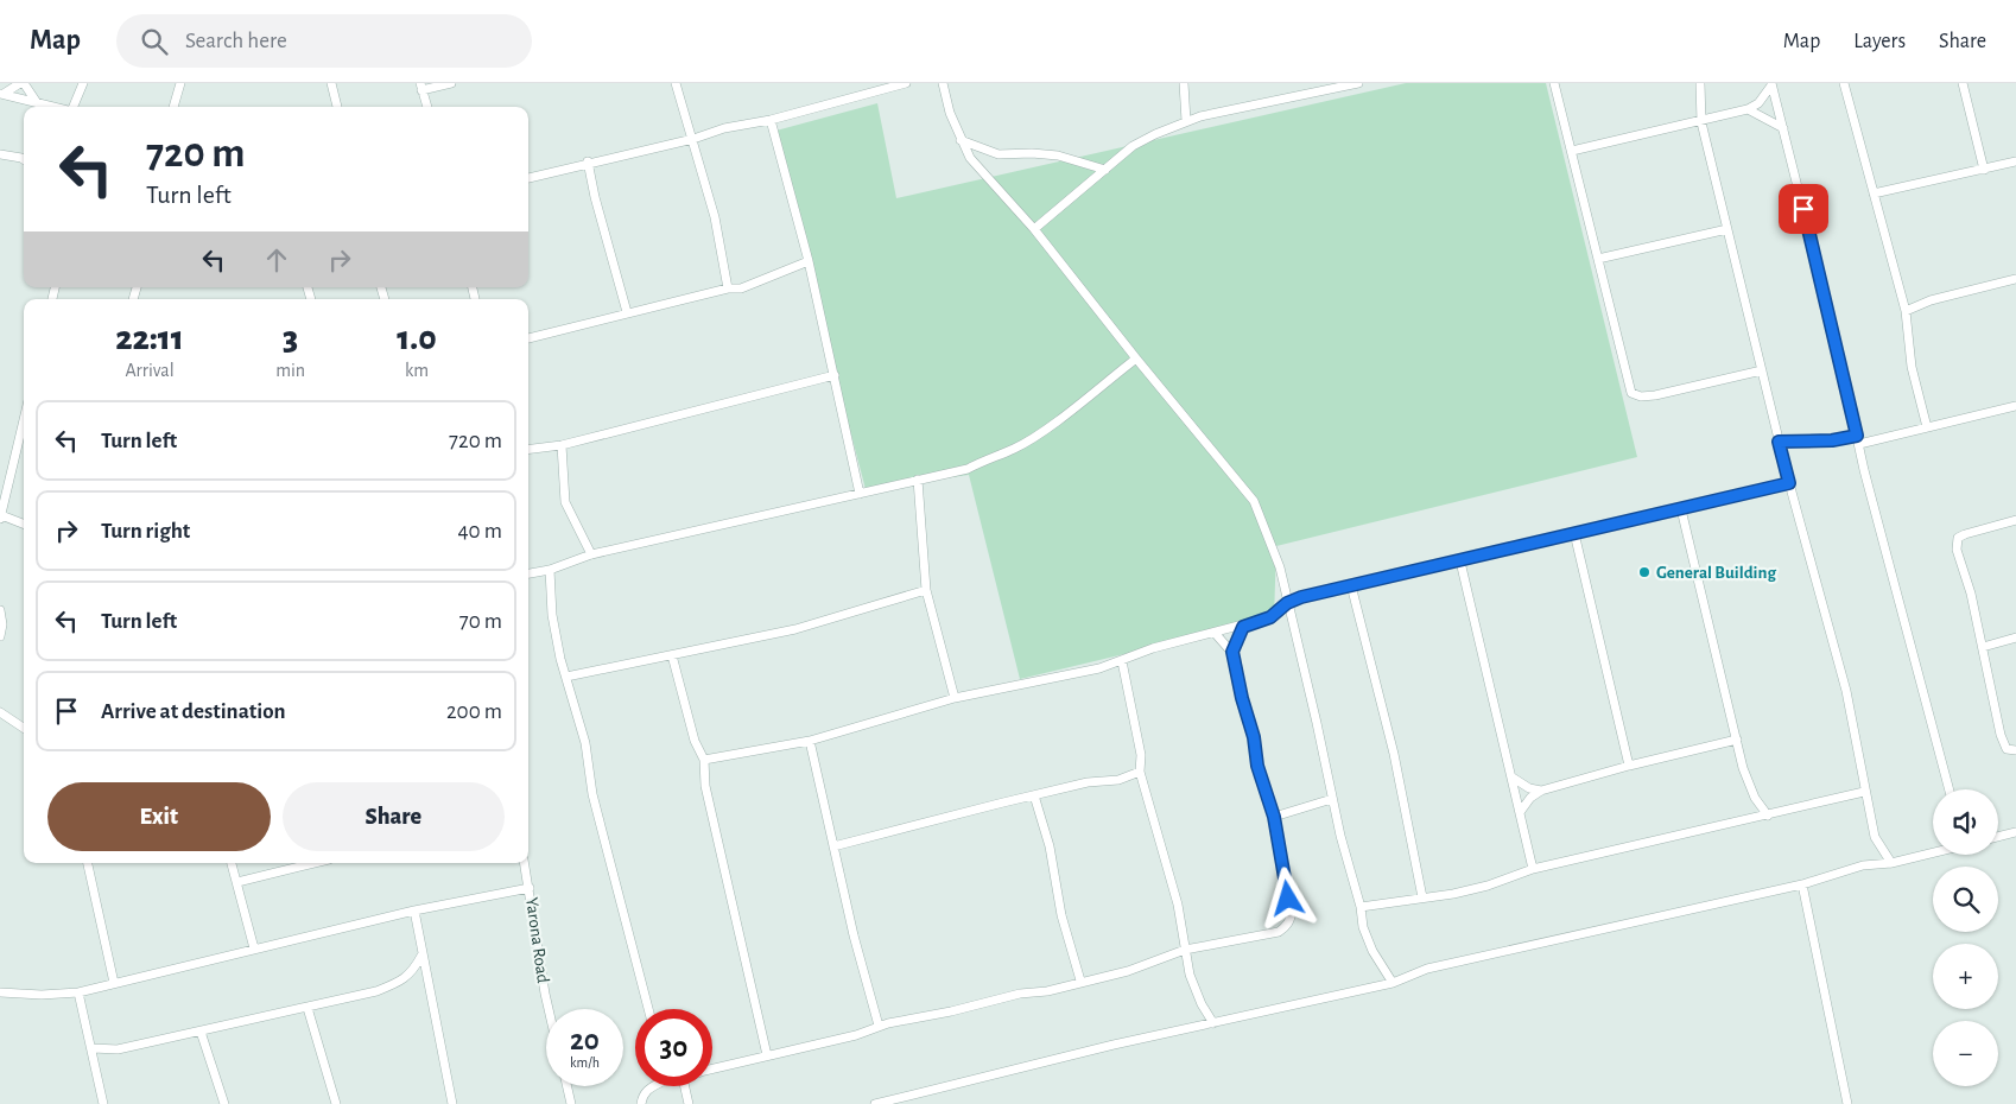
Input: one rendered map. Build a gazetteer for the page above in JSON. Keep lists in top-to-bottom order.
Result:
{
  "streets": {
    "street": ["Yarona Road"]
  },
  "places": ["General Building"],
  "page": {
    "header": "Map",
    "search": "Search here",
    "nav": ["Map", "Layers", "Share"],
    "turn": ["720 m", "Turn left"],
    "eta": [
      "22:11",
      "Arrival",
      "3",
      "min",
      "1.0",
      "km"
    ],
    "list": [
      {
        "name": "Turn left",
        "value": "720 m"
      },
      {
        "name": "Turn right",
        "value": "40 m"
      },
      {
        "name": "Turn left",
        "value": "70 m"
      },
      {
        "name": "Arrive at destination",
        "value": "200 m"
      }
    ],
    "buttons": ["Exit", "Share"],
    "map_buttons": ["+", "−"],
    "speed": "20 km/h",
    "limit": "30"
  }
}
